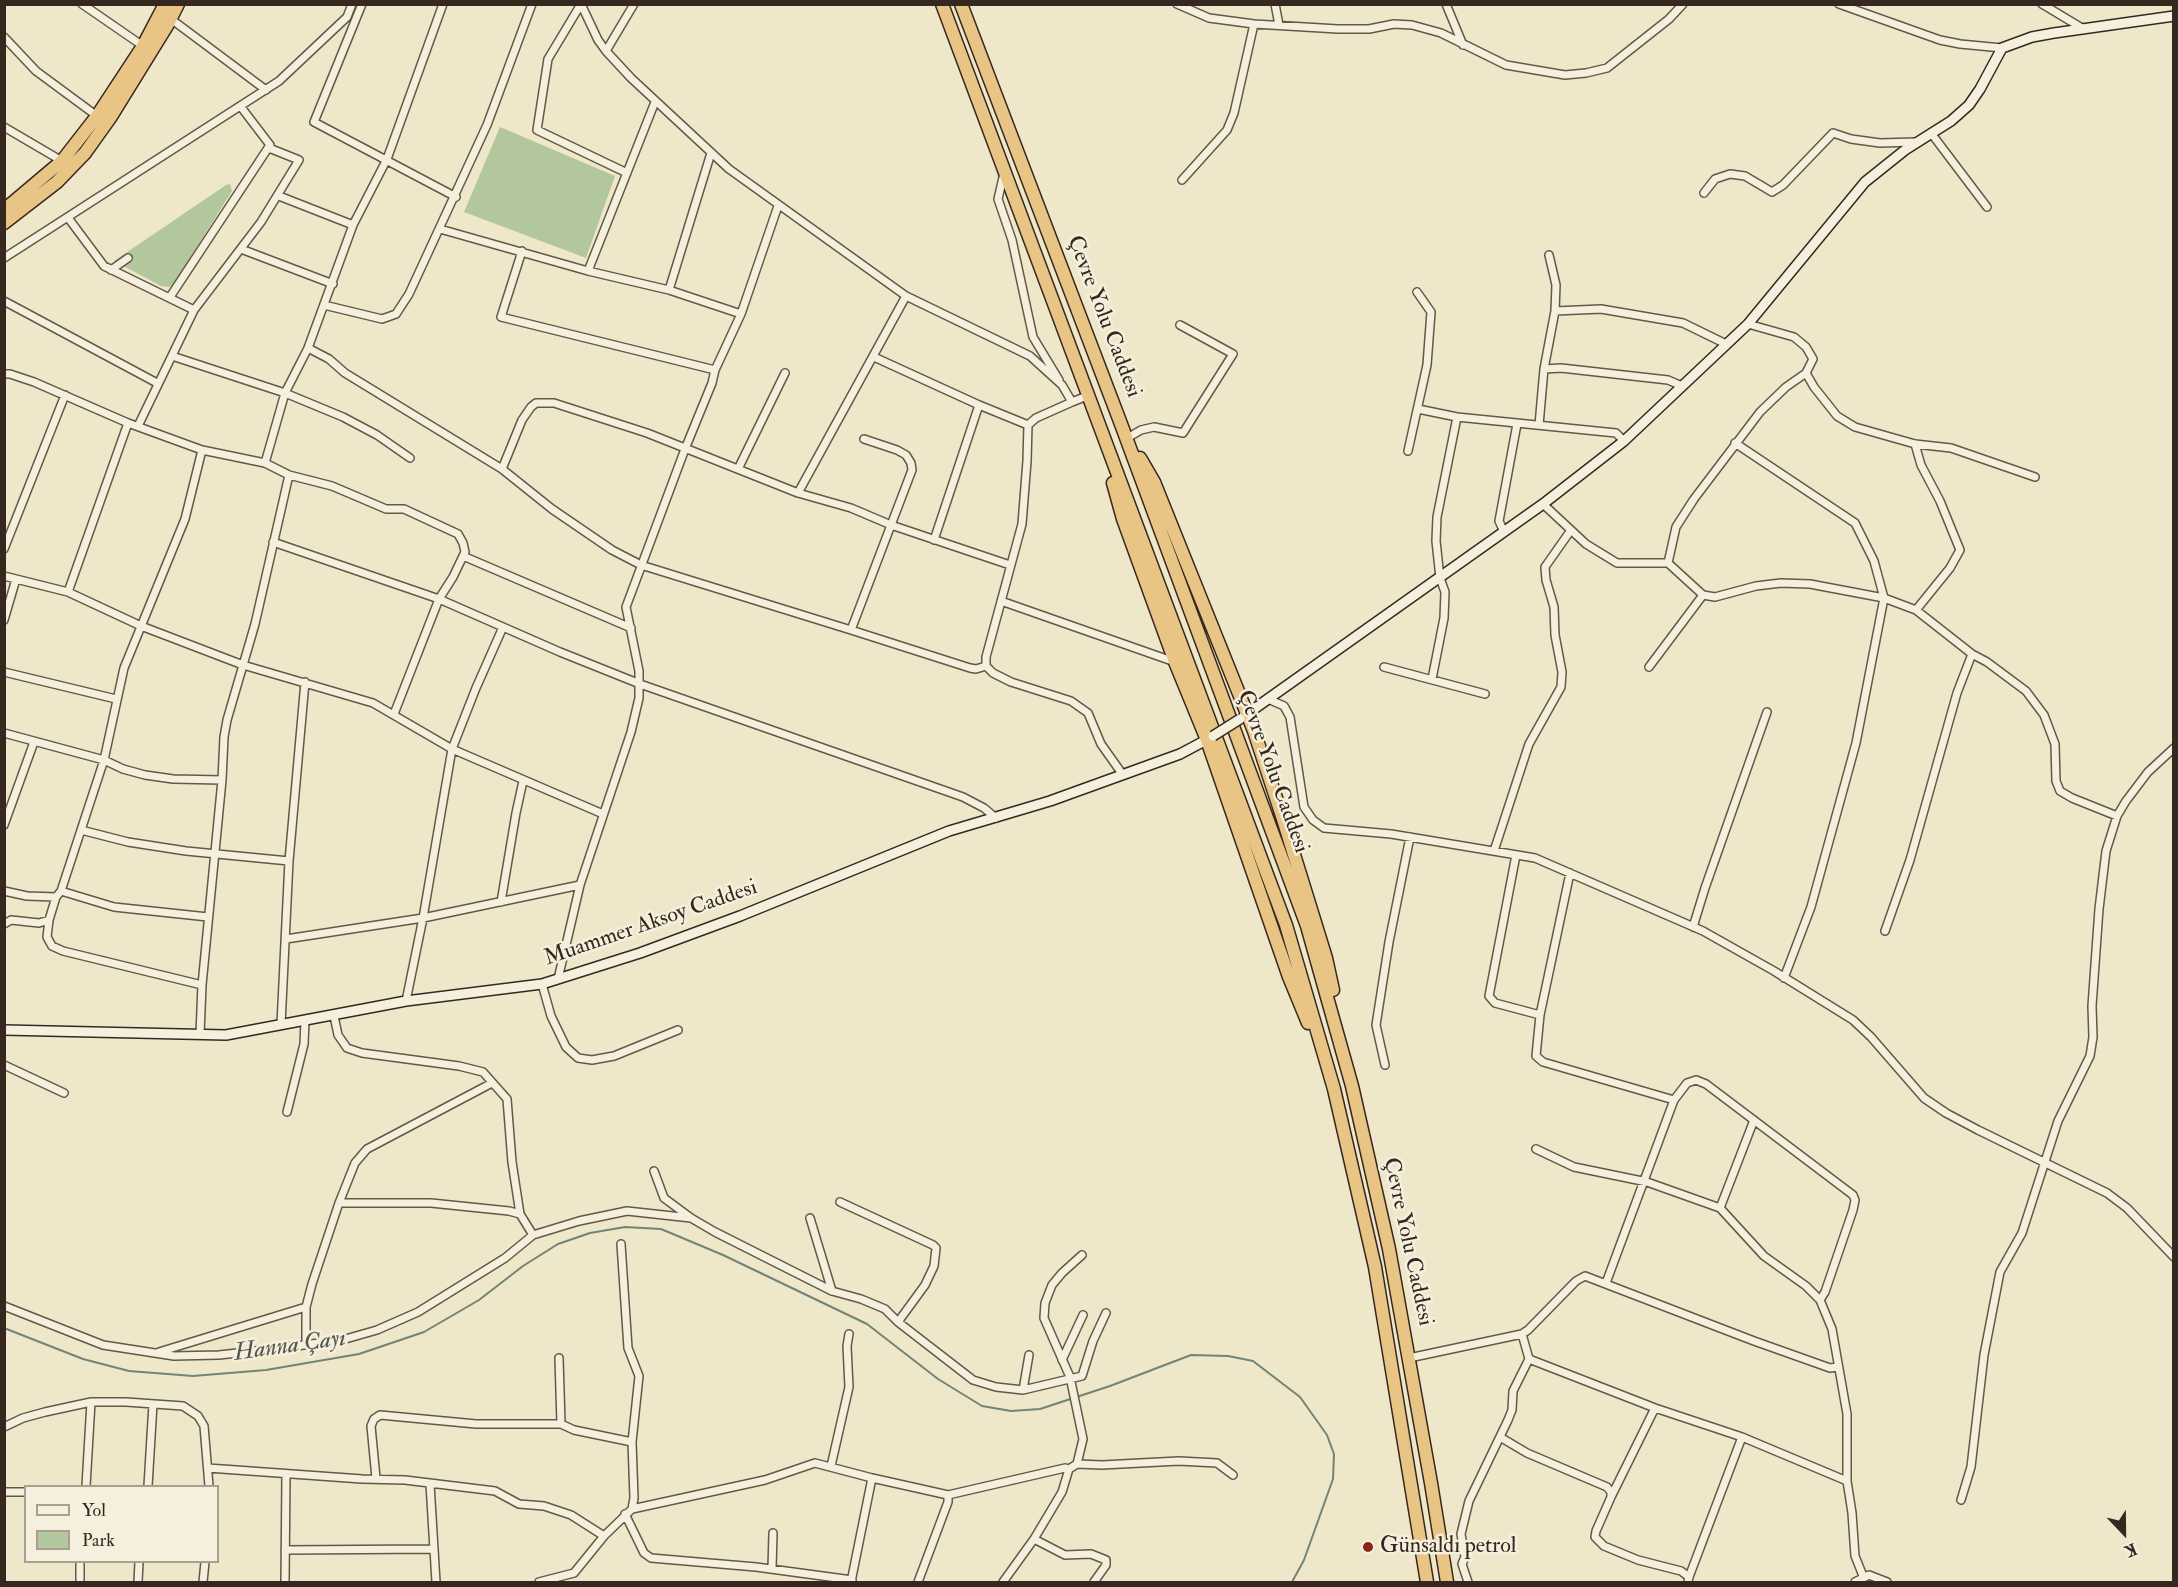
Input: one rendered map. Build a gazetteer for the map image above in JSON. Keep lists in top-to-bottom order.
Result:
{
  "streets": {
    "highway": ["Çevre Yolu Caddesi"],
    "street": ["Muammer Aksoy Caddesi"]
  },
  "water": ["Hanna Çayı"],
  "places": ["Günsaldı petrol"],
  "legend": ["Yol", "Park"],
  "north": "bottom"
}
